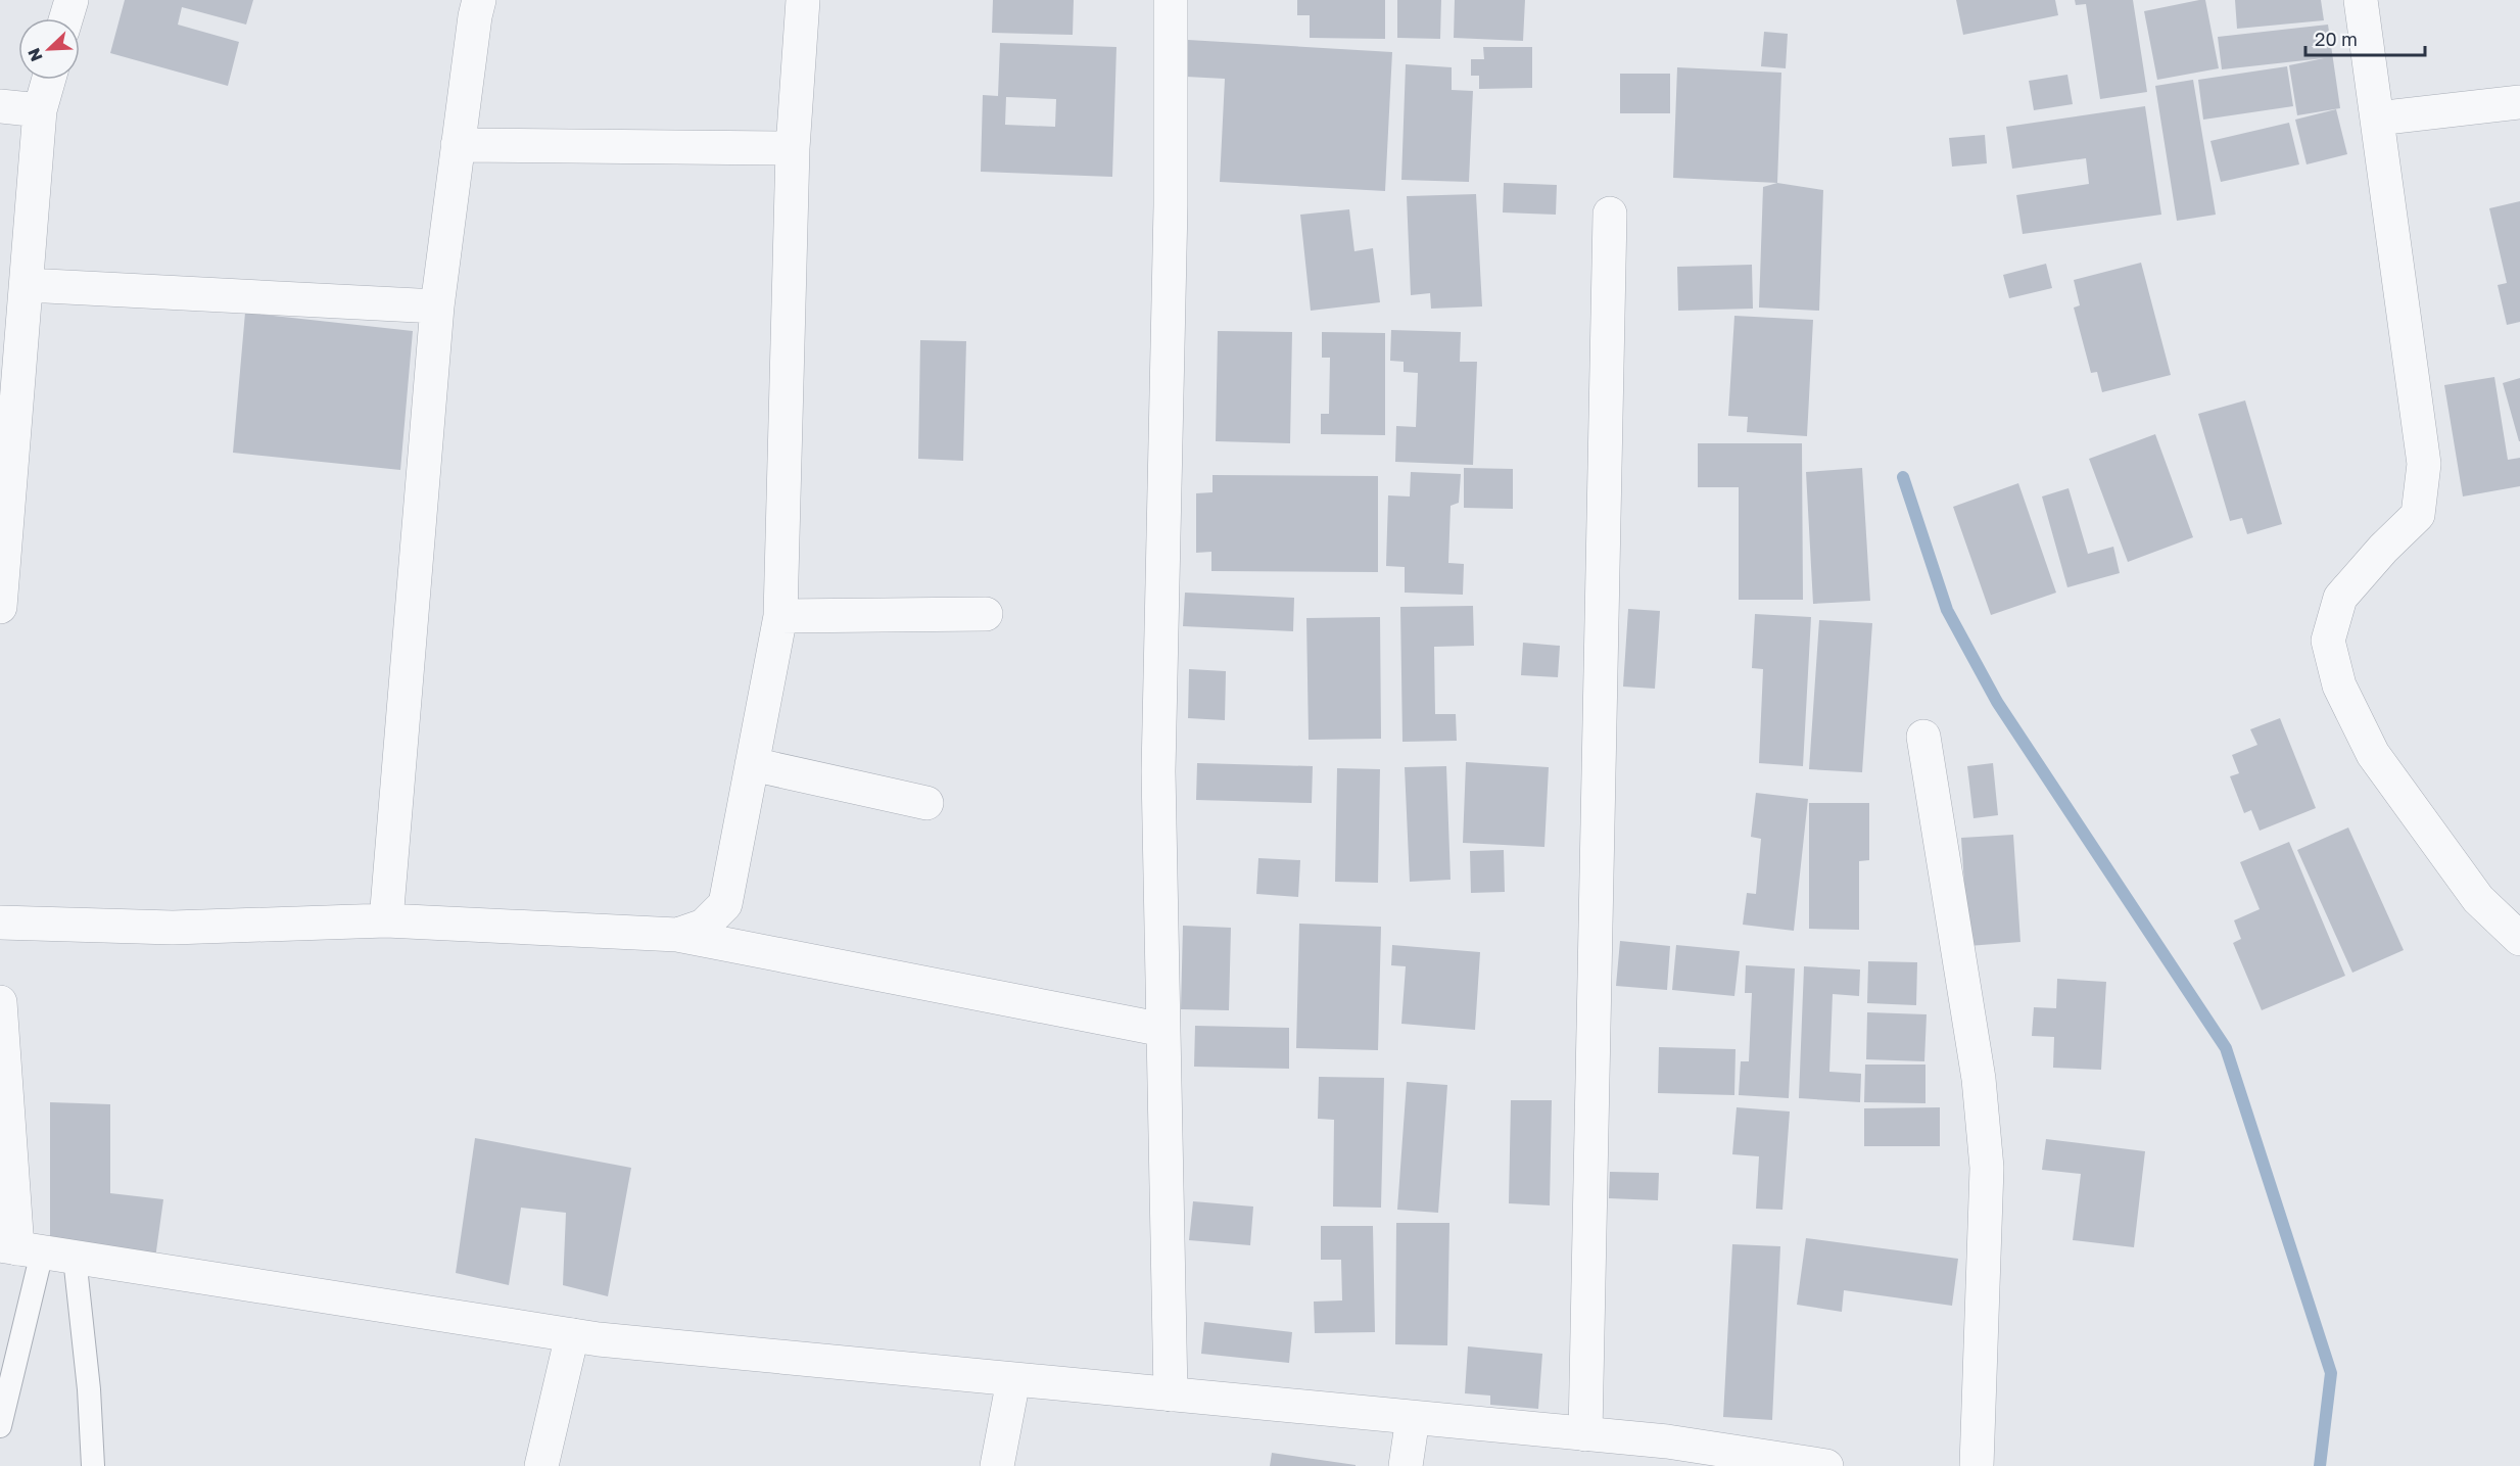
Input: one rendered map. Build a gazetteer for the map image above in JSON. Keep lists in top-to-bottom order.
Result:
{
  "scale_bar": "20 m",
  "north": "bottom left"
}
